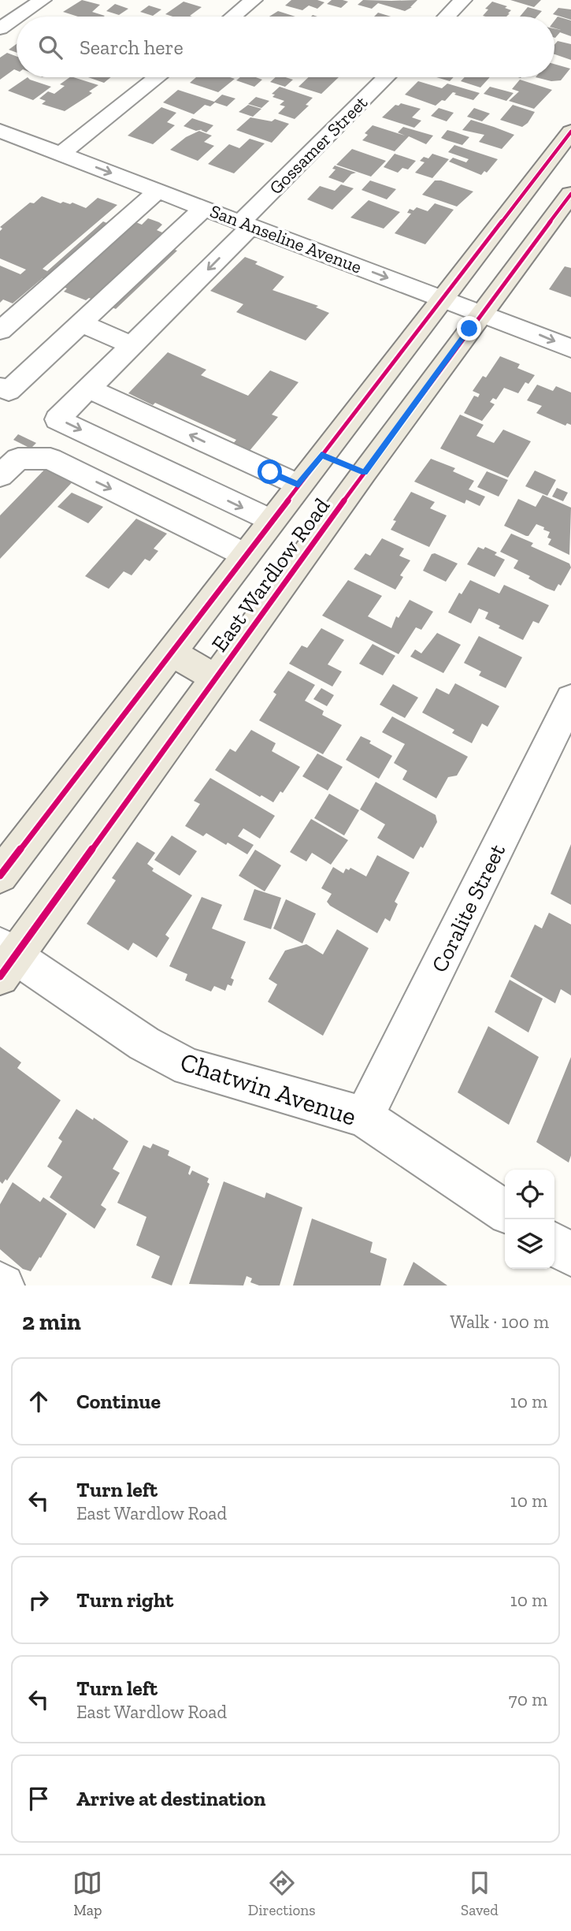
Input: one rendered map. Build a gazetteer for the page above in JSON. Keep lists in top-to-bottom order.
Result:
{
  "streets": {
    "main road": ["East Wardlow Road"],
    "street": [
      "Gossamer Street",
      "San Anseline Avenue",
      "Coralite Street",
      "Chatwin Avenue"
    ]
  },
  "crossings": [
    ["Gossamer Street", "San Anseline Avenue"],
    ["Gossamer Street", "East Wardlow Road"],
    ["San Anseline Avenue", "East Wardlow Road"],
    ["East Wardlow Road", "Chatwin Avenue"],
    ["Coralite Street", "Chatwin Avenue"]
  ],
  "page": {
    "search": "Search here",
    "heading": ["2 min", "Walk · 100 m"],
    "list": [
      ["Continue", "10 m"],
      ["Turn left", "East Wardlow Road", "10 m"],
      ["Turn right", "10 m"],
      ["Turn left", "East Wardlow Road", "70 m"],
      "Arrive at destination"
    ],
    "nav": ["Map", "Directions", "Saved"]
  }
}
